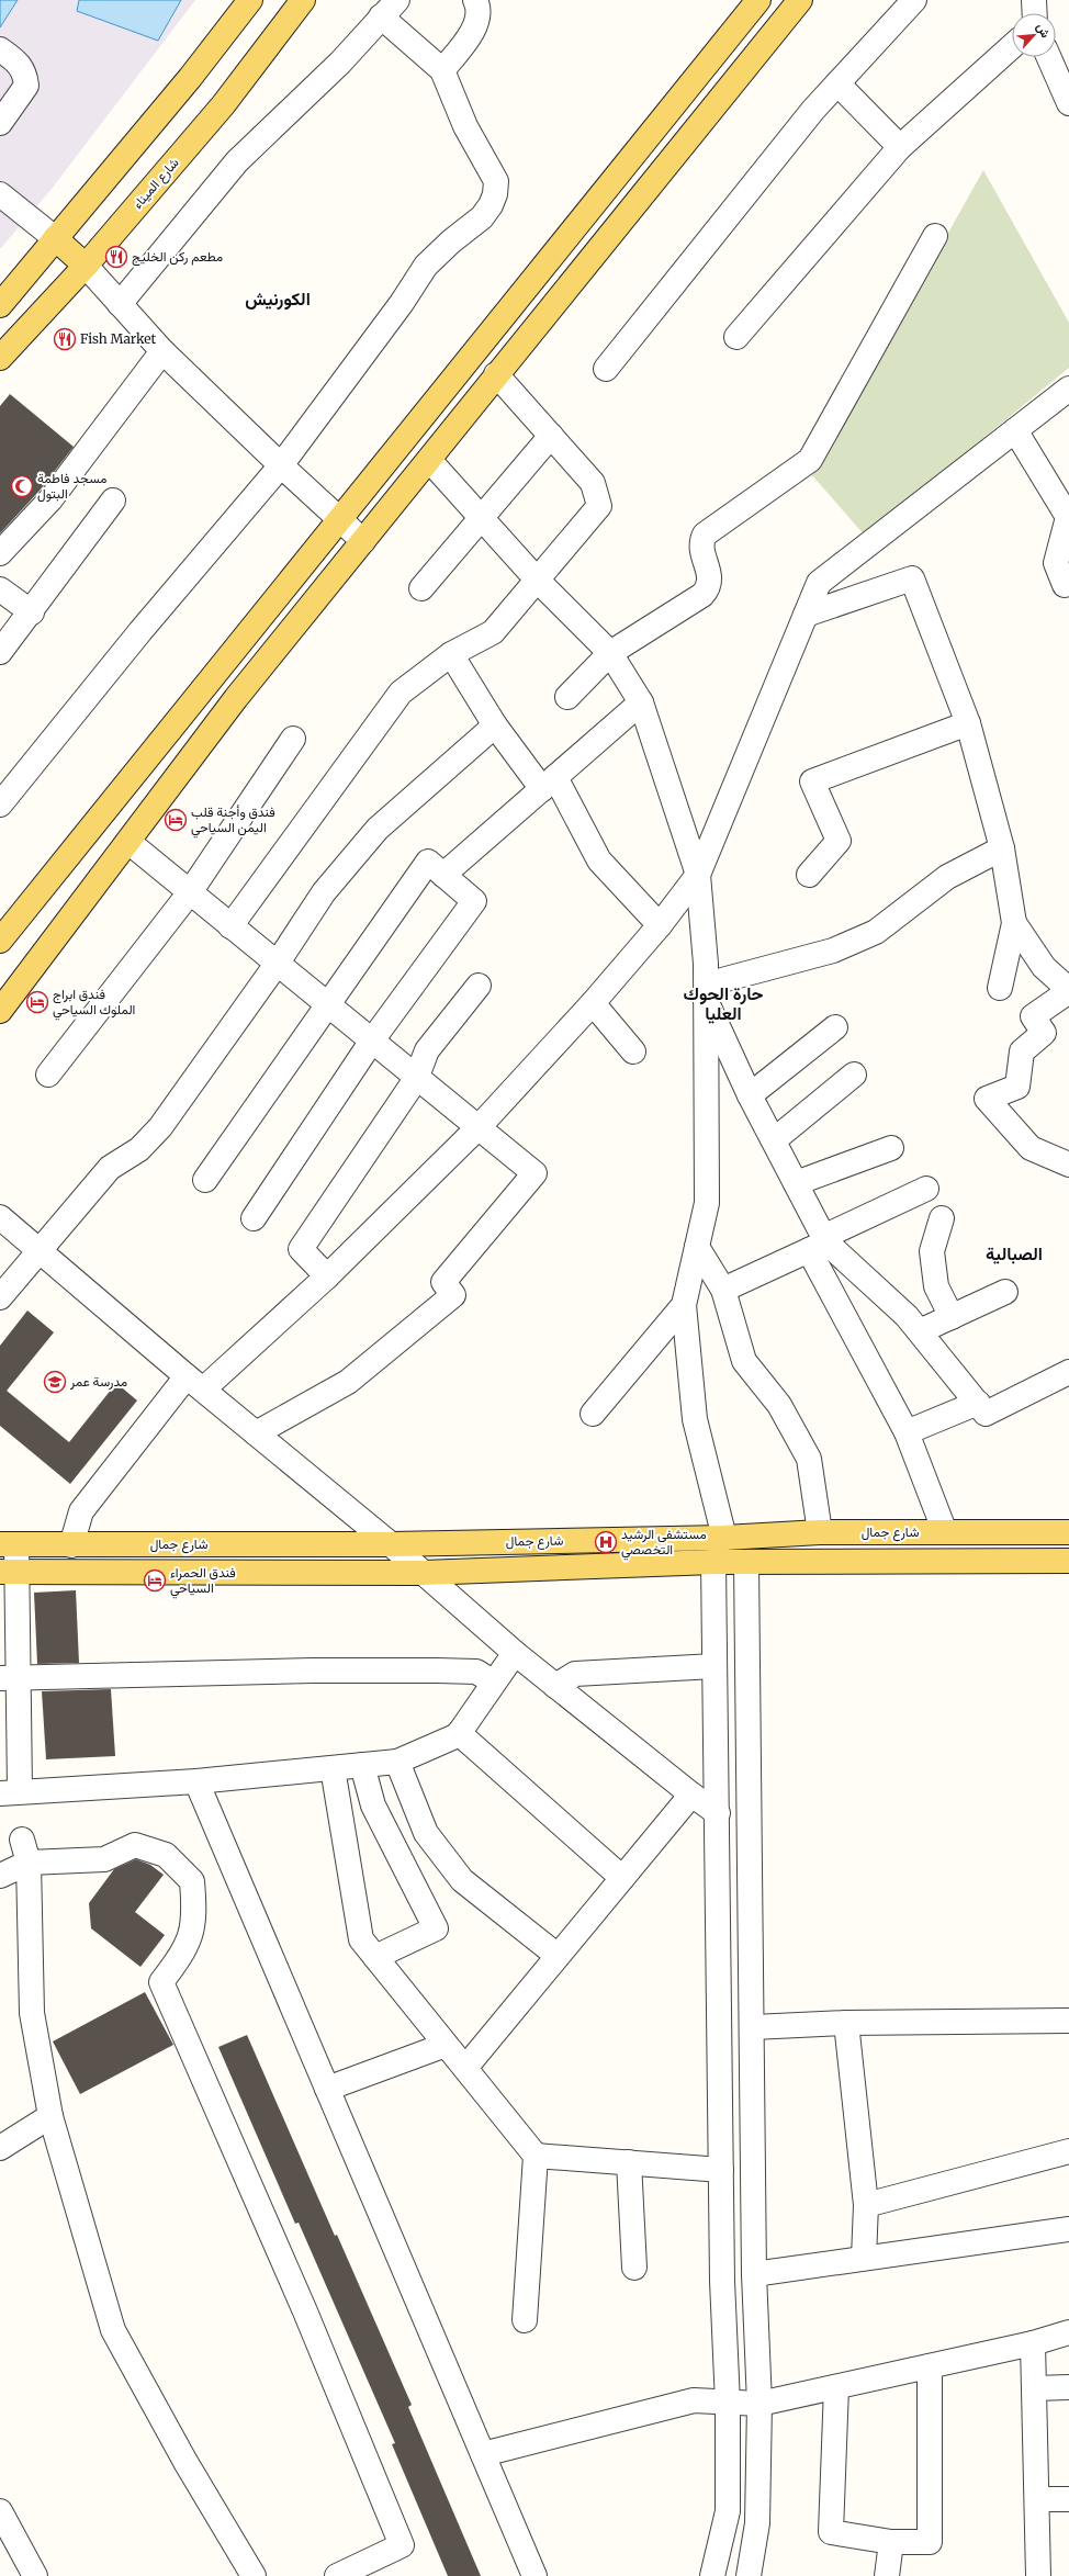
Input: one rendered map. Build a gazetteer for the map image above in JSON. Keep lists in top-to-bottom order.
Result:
{
  "streets": {
    "main road": ["شارع الميناء", "شارع جمال"]
  },
  "districts": ["الكورنيش", "حارة الحوك العليا", "الصبالية"],
  "places": {
    "restaurant": ["مطعم ركن الخليج", "Fish Market"],
    "mosque": ["مسجد فاطمة البتول"],
    "hotel": ["فندق وأجنة قلب اليمن السياحي", "فندق ابراج الملوك السياحي", "فندق الحمراء السياحي"],
    "school or university": ["مدرسة عمر"],
    "hospital": ["مستشفى الرشيد التخصصي"]
  },
  "north": "top right"
}
